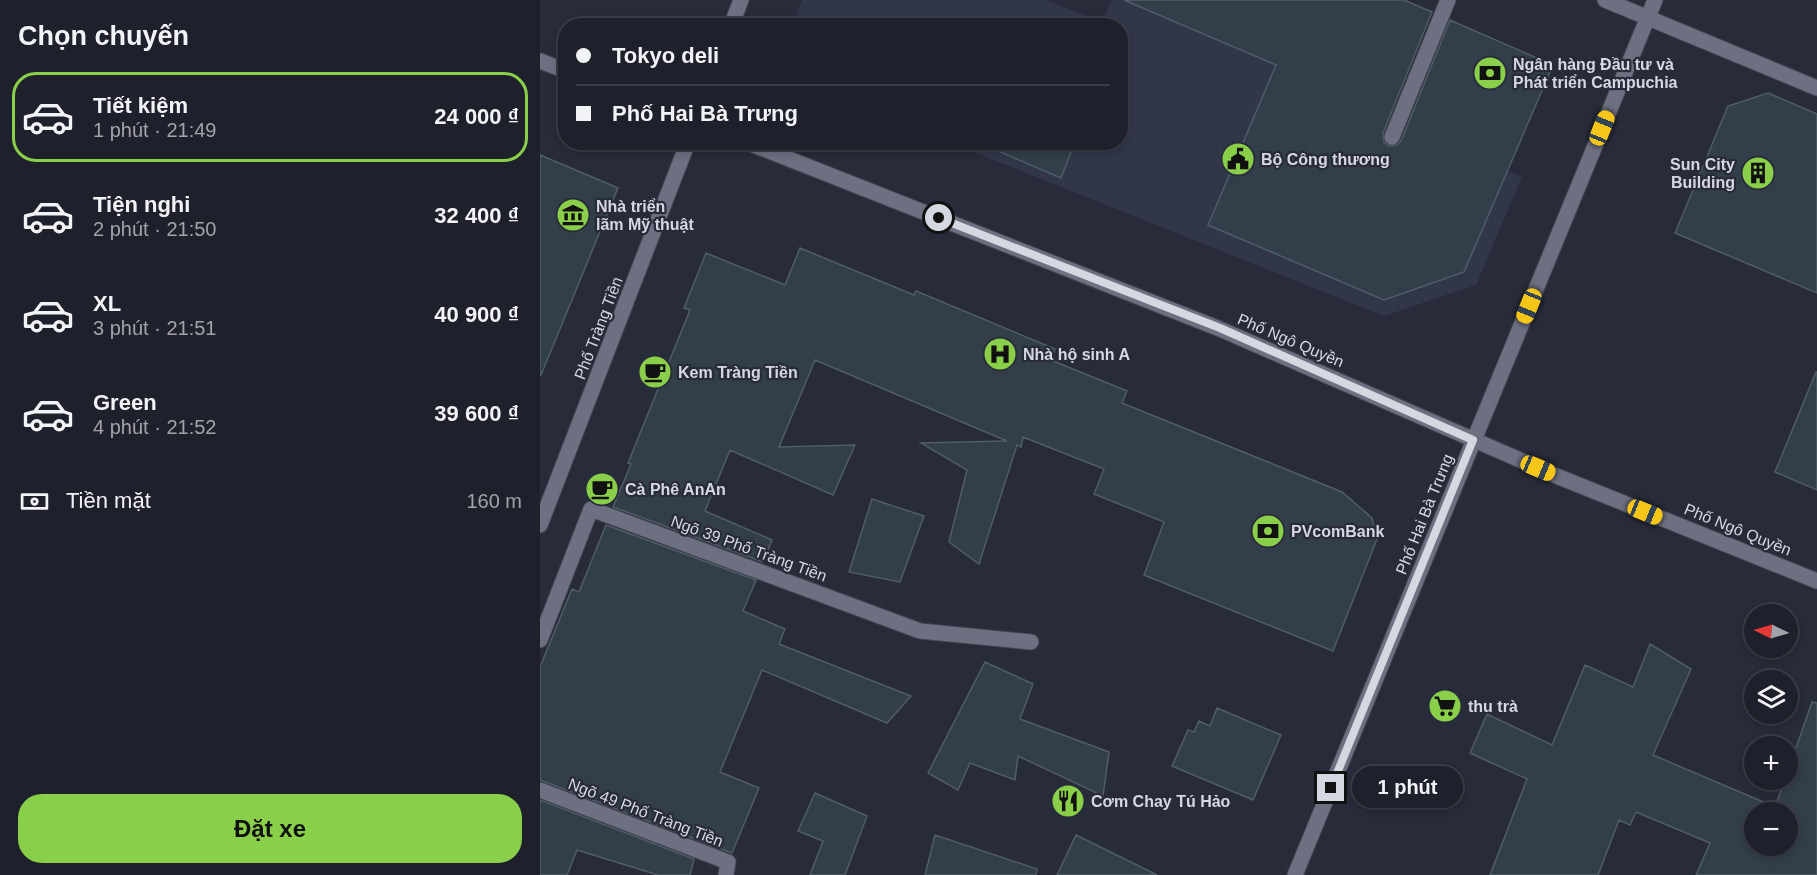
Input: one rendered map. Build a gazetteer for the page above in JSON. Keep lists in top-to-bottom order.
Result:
{
  "streets": {
    "street": [
      "Phố Tràng Tiền",
      "Phố Ngô Quyền",
      "Phố Hai Bà Trưng",
      "Ngõ 39 Phố Tràng Tiền",
      "Ngõ 49 Phố Tràng Tiền"
    ]
  },
  "crossings": [
    ["Phố Ngô Quyền", "Phố Hai Bà Trưng"]
  ],
  "places": {
    "bank": ["Ngân hàng Đầu tư và Phát triển Campuchia", "PVcomBank"],
    "public building": ["Bộ Công thương"],
    "building": ["Sun City Building"],
    "museum": ["Nhà triển lãm Mỹ thuật"],
    "hospital": ["Nhà hộ sinh A"],
    "cafe": ["Kem Tràng Tiền", "Cà Phê AnAn"],
    "supermarket": ["thu trà"],
    "restaurant": ["Cơm Chay Tú Hảo"]
  },
  "north": "left",
  "page": {
    "heading": "Chọn chuyến",
    "banner": ["Tokyo deli", "Phố Hai Bà Trưng"],
    "list": [
      {
        "name": "Tiết kiệm",
        "note": "1 phút · 21:49",
        "value": "24 000 ₫"
      },
      {
        "name": "Tiện nghi",
        "note": "2 phút · 21:50",
        "value": "32 400 ₫"
      },
      {
        "name": "XL",
        "note": "3 phút · 21:51",
        "value": "40 900 ₫"
      },
      {
        "name": "Green",
        "note": "4 phút · 21:52",
        "value": "39 600 ₫"
      }
    ],
    "pay": ["Tiền mặt", "160 m"],
    "map_buttons": ["+", "−"],
    "bubble": "1 phút",
    "buttons": "Đặt xe"
  }
}
